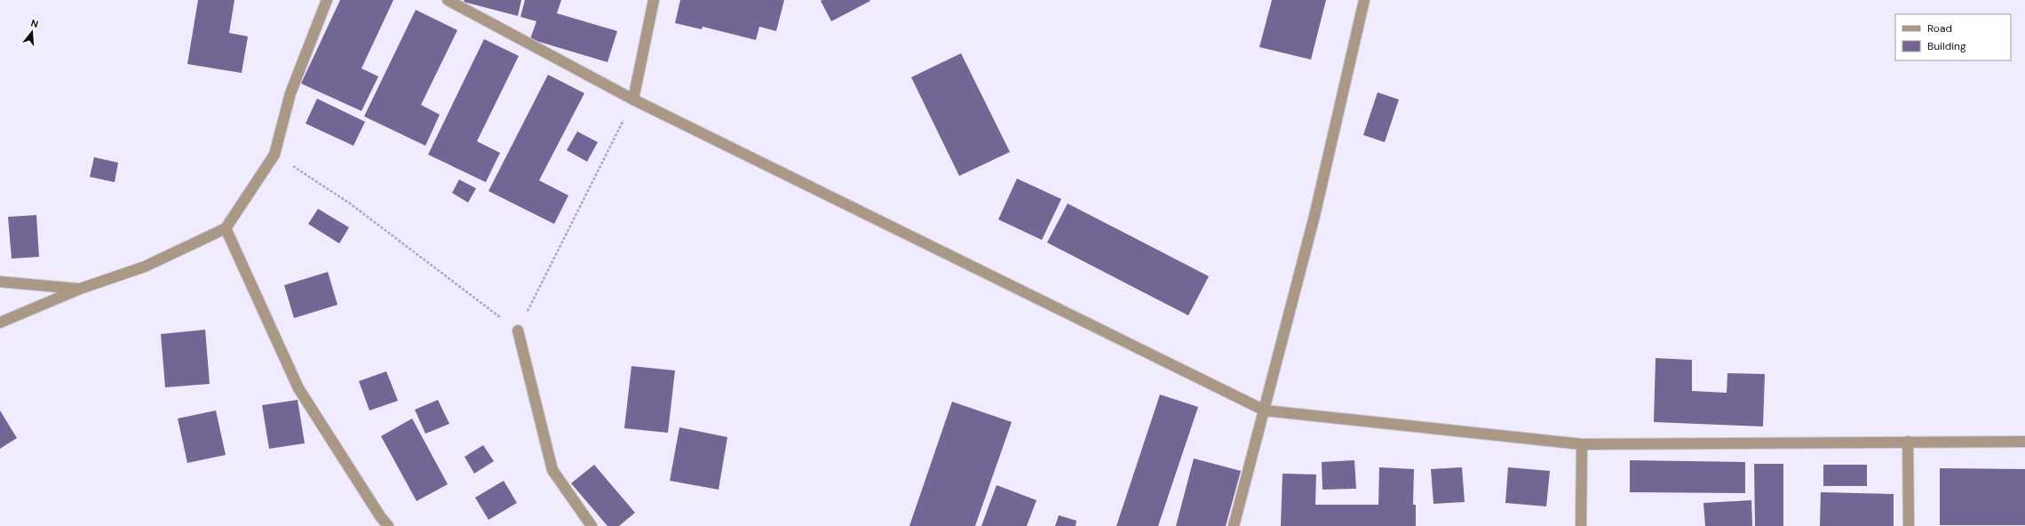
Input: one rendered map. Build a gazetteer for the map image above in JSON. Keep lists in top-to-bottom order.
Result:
{
  "legend": ["Road", "Building"],
  "north": "top"
}
